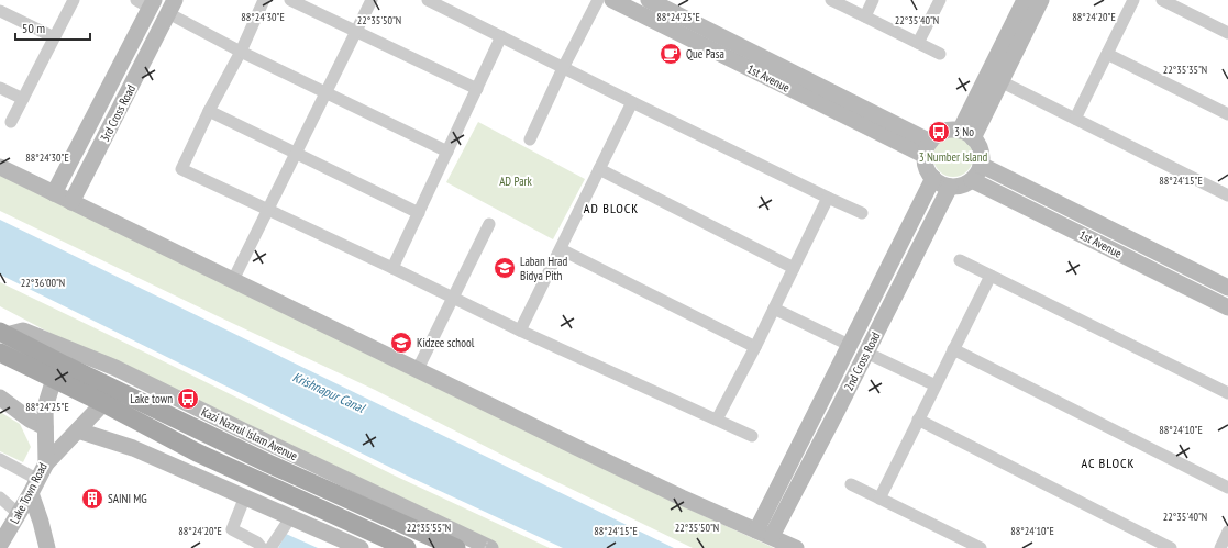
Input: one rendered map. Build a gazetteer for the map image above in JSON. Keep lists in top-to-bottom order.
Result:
{
  "streets": {
    "main road": ["Kazi Nazrul Islam Avenue"],
    "street": [
      "1st Avenue",
      "3rd Cross Road",
      "2nd Cross Road",
      "Lake Town Road"
    ]
  },
  "crossings": [
    ["1st Avenue", "2nd Cross Road"],
    ["Kazi Nazrul Islam Avenue", "Lake Town Road"]
  ],
  "districts": ["AD BLOCK", "AC BLOCK"],
  "water": ["Krishnapur Canal"],
  "parks": ["3 Number Island", "AD Park"],
  "places": {
    "cafe": ["Que Pasa"],
    "bus stop": ["3 No", "Lake town"],
    "school or university": ["Laban Hrad Bidya Pith", "Kidzee school"],
    "building": ["SAINI MG"]
  },
  "scale_bar": "50 m",
  "coordinates": [
    "88°24'30\"E",
    "88°24'25\"E",
    "88°24'20\"E",
    "22°35'50\"N",
    "22°35'40\"N",
    "22°35'35\"N",
    "88°24'15\"E",
    "22°36'00\"N",
    "88°24'10\"E",
    "22°35'55\"N"
  ]
}
